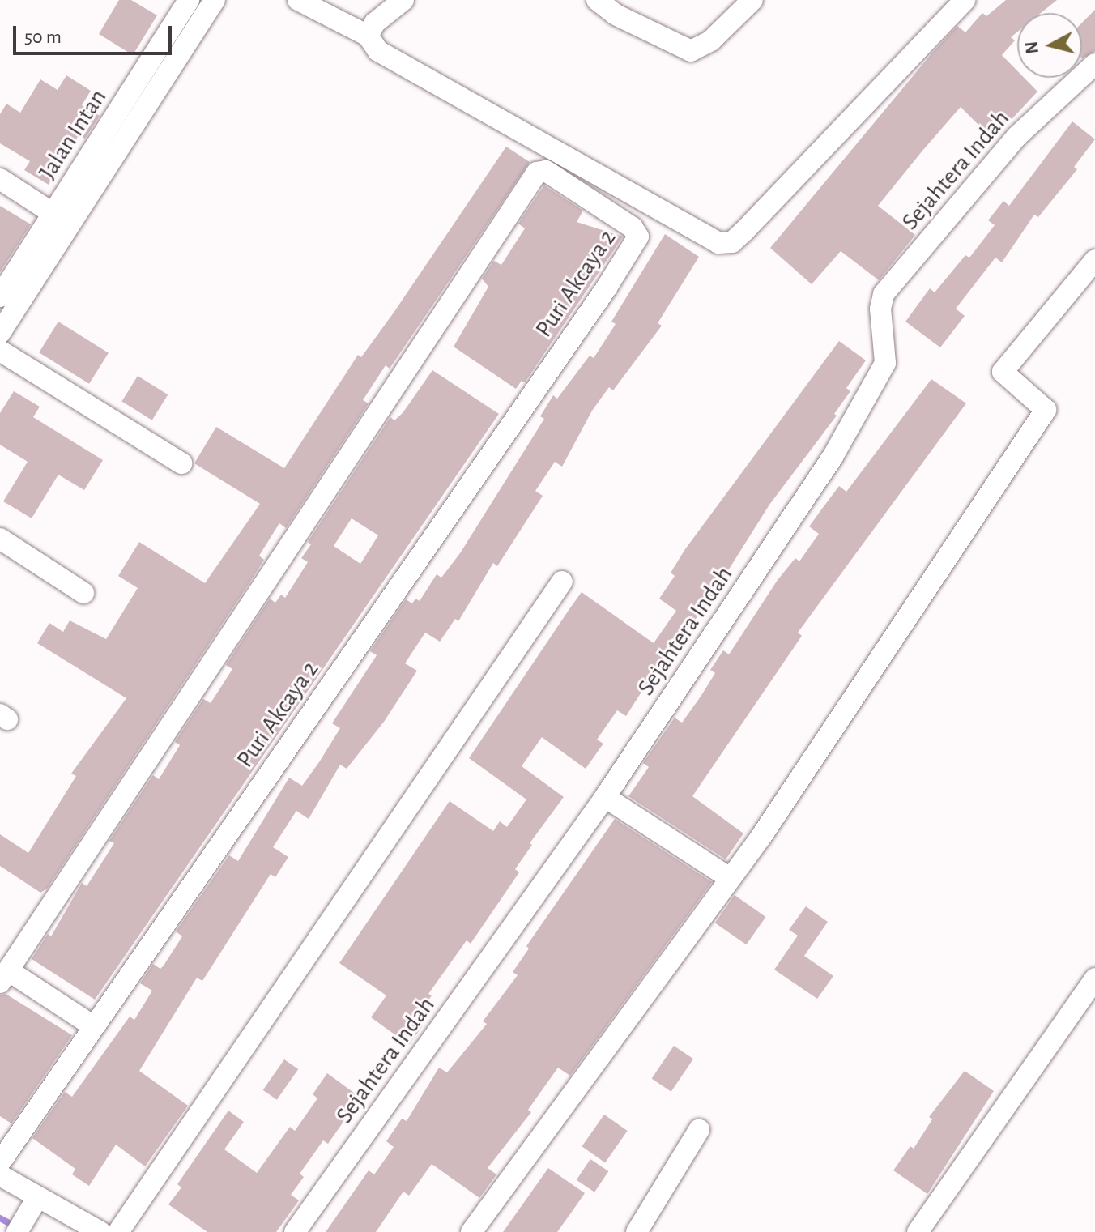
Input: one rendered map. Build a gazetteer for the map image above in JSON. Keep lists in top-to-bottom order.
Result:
{
  "streets": {
    "street": ["Jalan Intan", "Sejahtera Indah", "Puri Akcaya 2"]
  },
  "scale_bar": "50 m",
  "north": "left"
}
